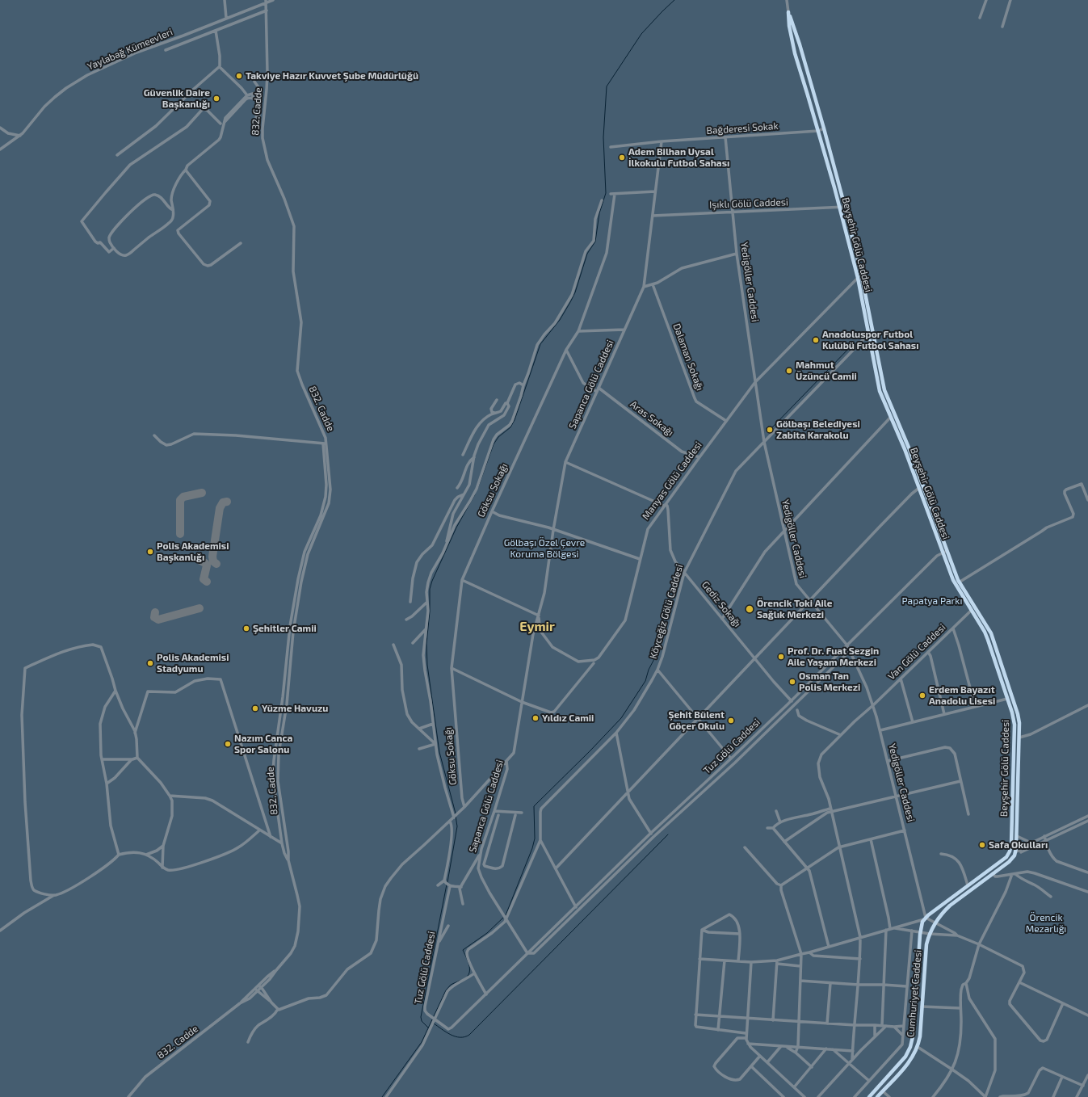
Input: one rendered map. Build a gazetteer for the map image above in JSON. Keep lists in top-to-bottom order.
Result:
{
  "streets": {
    "main road": ["Beyşehir Gölü Caddesi", "Cumhuriyet Caddesi"],
    "street": [
      "Yaylabağ Kümeevleri",
      "832. Cadde",
      "Bağderesi Sokak",
      "Işıklı Gölü Caddesi",
      "Yedigöller Caddesi",
      "Dalaman Sokağı",
      "Sapanca Gölü Caddesi",
      "Aras Sokağı",
      "Manyas Gölü Caddesi",
      "Göksu Sokağı",
      "Gediz Sokağı",
      "Köyceğiz Gölü Caddesi",
      "Van Gölü Caddesi",
      "Tuz Gölü Caddesi"
    ]
  },
  "crossings": [
    ["Yaylabağ Kümeevleri", "832. Cadde"],
    ["Bağderesi Sokak", "Beyşehir Gölü Caddesi"],
    ["Bağderesi Sokak", "Yedigöller Caddesi"],
    ["Bağderesi Sokak", "Sapanca Gölü Caddesi"],
    ["Işıklı Gölü Caddesi", "Beyşehir Gölü Caddesi"],
    ["Işıklı Gölü Caddesi", "Yedigöller Caddesi"],
    ["Işıklı Gölü Caddesi", "Sapanca Gölü Caddesi"],
    ["Beyşehir Gölü Caddesi", "Manyas Gölü Caddesi"],
    ["Beyşehir Gölü Caddesi", "Köyceğiz Gölü Caddesi"],
    ["Beyşehir Gölü Caddesi", "Van Gölü Caddesi"],
    ["Beyşehir Gölü Caddesi", "Tuz Gölü Caddesi"],
    ["Yedigöller Caddesi", "Manyas Gölü Caddesi"],
    ["Yedigöller Caddesi", "Köyceğiz Gölü Caddesi"],
    ["Yedigöller Caddesi", "Van Gölü Caddesi"],
    ["Yedigöller Caddesi", "Tuz Gölü Caddesi"],
    ["Dalaman Sokağı", "Manyas Gölü Caddesi"],
    ["Sapanca Gölü Caddesi", "Aras Sokağı"],
    ["Sapanca Gölü Caddesi", "Tuz Gölü Caddesi"],
    ["Aras Sokağı", "Manyas Gölü Caddesi"],
    ["Manyas Gölü Caddesi", "Gediz Sokağı"],
    ["Gediz Sokağı", "Köyceğiz Gölü Caddesi"],
    ["Gediz Sokağı", "Tuz Gölü Caddesi"],
    ["Köyceğiz Gölü Caddesi", "Tuz Gölü Caddesi"]
  ],
  "districts": ["Eymir"],
  "parks": ["Gölbaşı Özel Çevre Koruma Bölgesi", "Papatya Parkı", "Örencik Mezarlığı"],
  "places": [
    "Takviye Hazır Kuvvet Şube Müdürlüğü",
    "Güvenlik Daire Başkanlığı",
    "Adem Bilhan Uysal İlkokulu Futbol Sahası",
    "Anadoluspor Futbol Kulübü Futbol Sahası",
    "Mahmut Üzüncü Camii",
    "Gölbaşı Belediyesi Zabita Karakolu",
    "Polis Akademisi Başkanlığı",
    "Örencik Toki Aile Sağlık Merkezi",
    "Şehitler Camii",
    "Prof. Dr. Fuat Sezgin Aile Yaşam Merkezi",
    "Polis Akademisi Stadyumu",
    "Osman Tan Polis Merkezi",
    "Erdem Bayazıt Anadolu Lisesi",
    "Yüzme Havuzu",
    "Yıldız Camii",
    "Şehit Bülent Göçer Okulu",
    "Nazım Canca Spor Salonu",
    "Safa Okulları"
  ]
}
